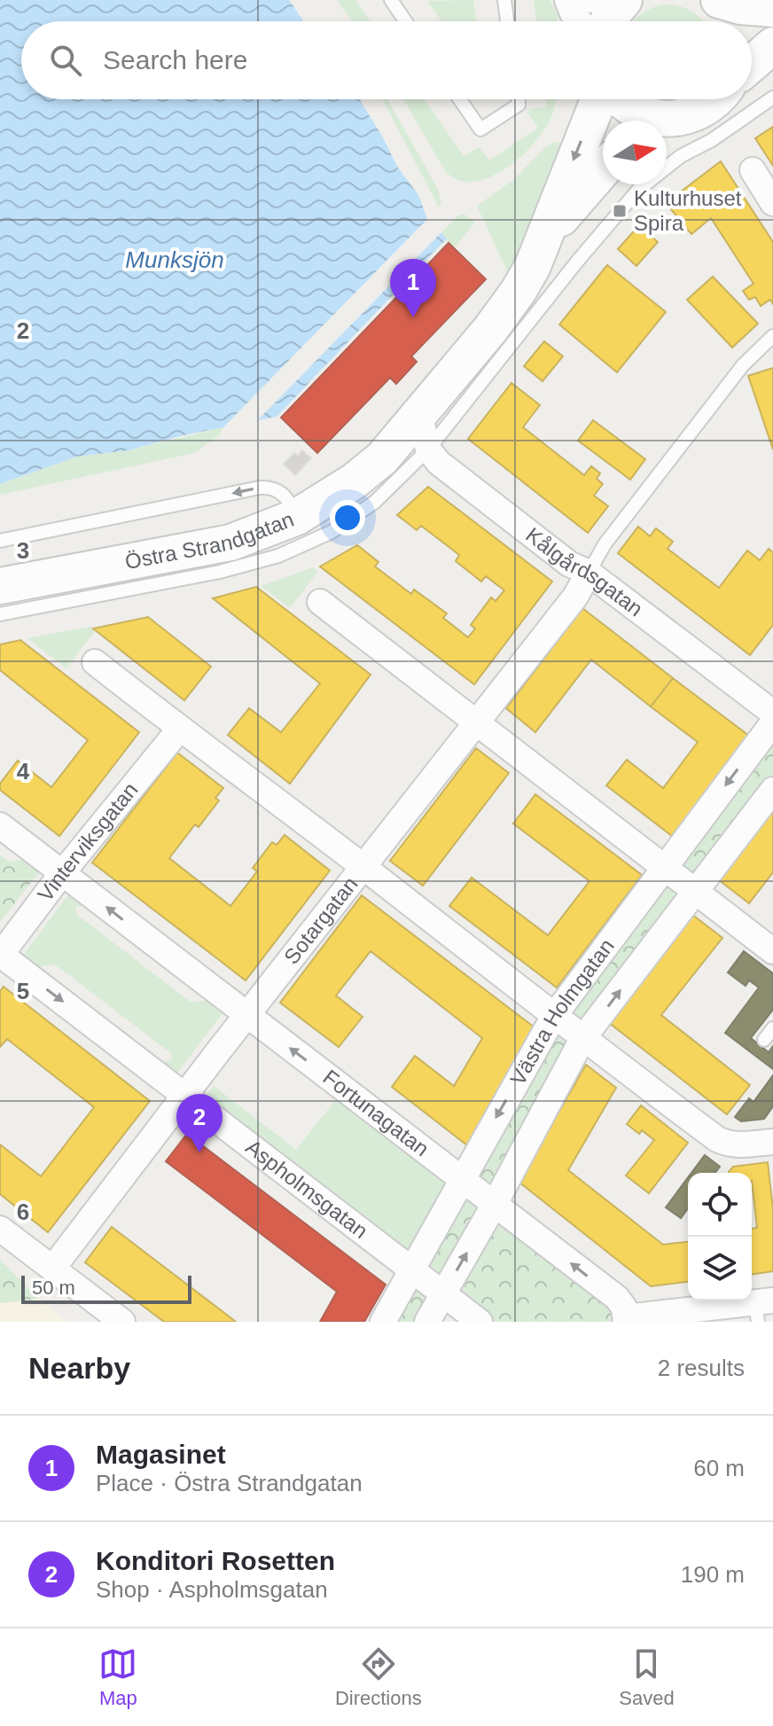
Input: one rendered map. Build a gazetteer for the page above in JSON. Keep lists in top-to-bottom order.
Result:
{
  "streets": {
    "main road": ["Östra Strandgatan"],
    "street": [
      "Kålgårdsgatan",
      "Vinterviksgatan",
      "Sotargatan",
      "Västra Holmgatan",
      "Fortunagatan",
      "Aspholmsgatan"
    ]
  },
  "crossings": [
    ["Östra Strandgatan", "Kålgårdsgatan"],
    ["Kålgårdsgatan", "Sotargatan"],
    ["Vinterviksgatan", "Fortunagatan"],
    ["Vinterviksgatan", "Aspholmsgatan"],
    ["Sotargatan", "Fortunagatan"],
    ["Sotargatan", "Aspholmsgatan"],
    ["Västra Holmgatan", "Fortunagatan"],
    ["Västra Holmgatan", "Aspholmsgatan"]
  ],
  "one_way": ["Aspholmsgatan"],
  "water": ["Munksjön"],
  "places": {
    "transit": ["Kulturhuset Spira"]
  },
  "scale_bar": "50 m",
  "north": "right",
  "page": {
    "search": "Search here",
    "pins": ["1", "2"],
    "scale": "50 m",
    "heading": ["Nearby", "2 results"],
    "list": [
      {
        "mark": "1",
        "name": "Magasinet",
        "note": "Place · Östra Strandgatan",
        "value": "60 m"
      },
      {
        "mark": "2",
        "name": "Konditori Rosetten",
        "note": "Shop · Aspholmsgatan",
        "value": "190 m"
      }
    ],
    "nav": ["Map", "Directions", "Saved"]
  },
  "grid": {
    "rows": [
      "2",
      "3",
      "4",
      "5",
      "6"
    ]
  }
}
